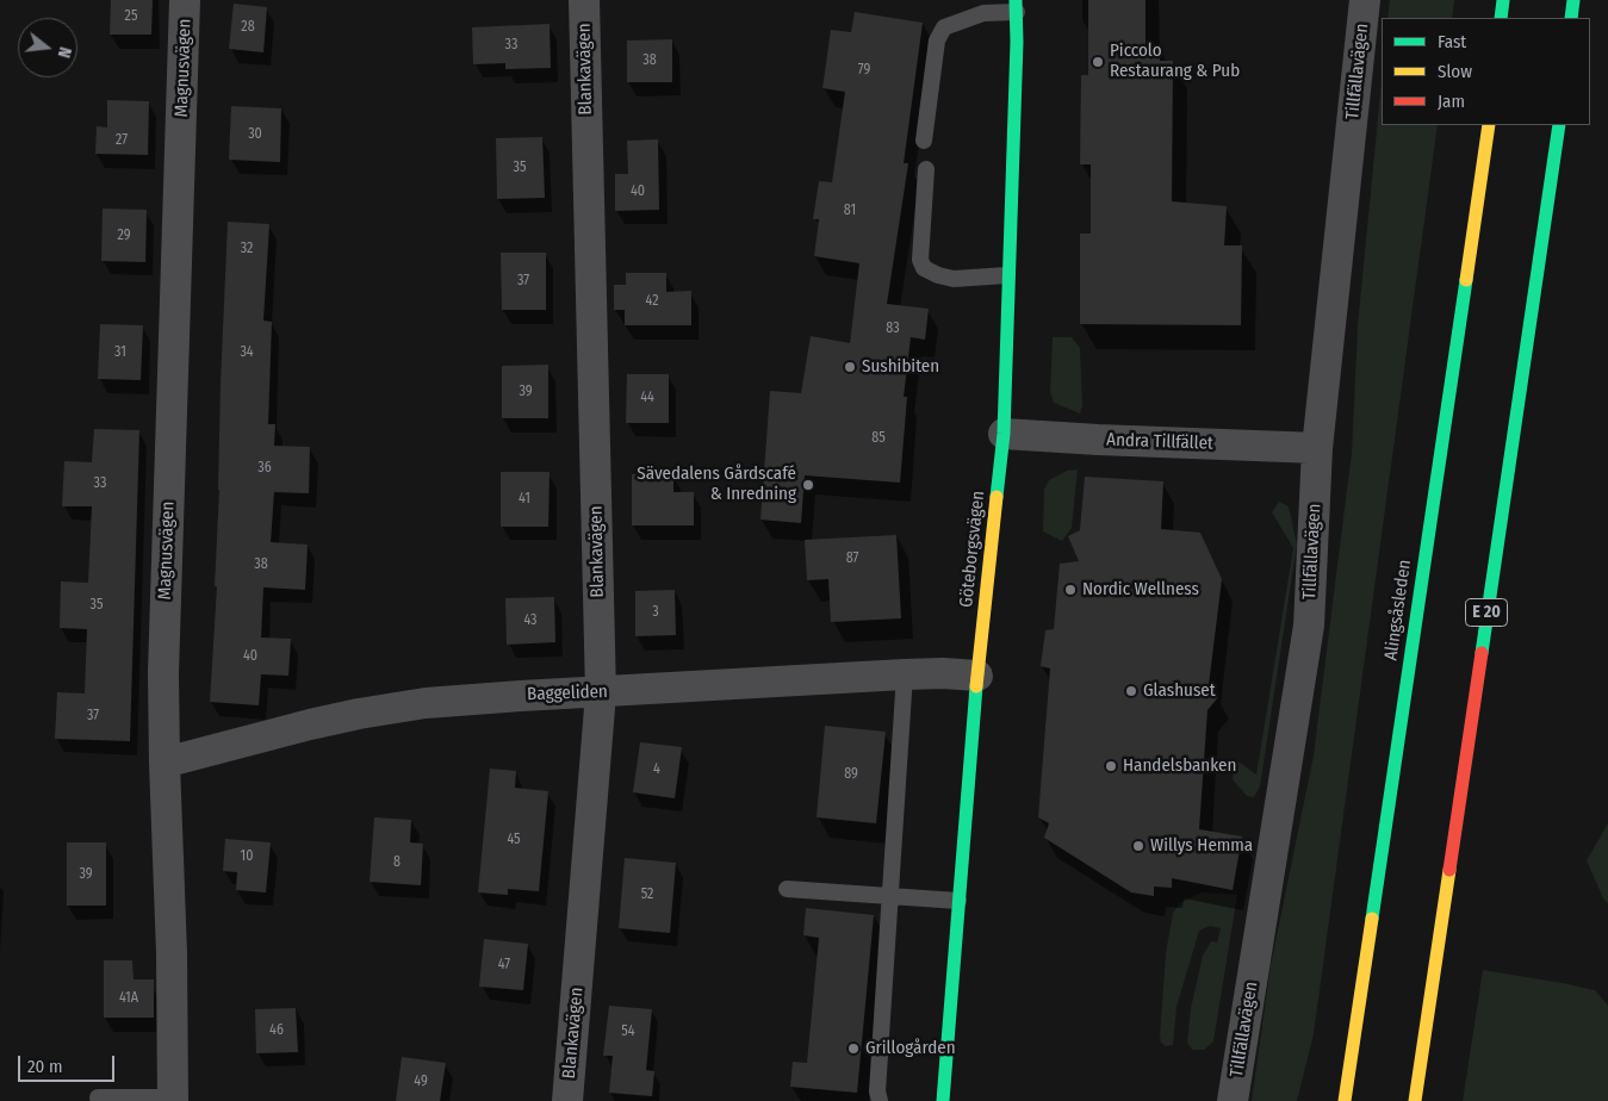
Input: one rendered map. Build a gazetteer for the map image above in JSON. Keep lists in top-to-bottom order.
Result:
{
  "streets": {
    "main road": ["Göteborgsvägen", "Alingsåsleden", "E 20"],
    "street": [
      "Magnusvägen",
      "Blankavägen",
      "Tillfällavägen",
      "Andra Tillfället",
      "Baggeliden"
    ]
  },
  "crossings": [
    ["Magnusvägen", "Baggeliden"],
    ["Blankavägen", "Baggeliden"],
    ["Tillfällavägen", "Andra Tillfället"],
    ["Andra Tillfället", "Göteborgsvägen"],
    ["Göteborgsvägen", "Baggeliden"]
  ],
  "places": [
    "Piccolo Restaurang & Pub",
    "Sushibiten",
    "Sävedalens Gårdscafé & Inredning",
    "Nordic Wellness",
    "Glashuset",
    "Handelsbanken",
    "Willys Hemma",
    "Grillogården"
  ],
  "house_numbers": [
    "25",
    "28",
    "33",
    "38",
    "79",
    "30",
    "27",
    "35",
    "40",
    "81",
    "29",
    "32",
    "37",
    "42",
    "83",
    "31",
    "34",
    "39",
    "44",
    "85",
    "36",
    "33",
    "41",
    "87",
    "38",
    "35",
    "3",
    "43",
    "40",
    "37",
    "4",
    "89",
    "45",
    "10",
    "8",
    "39",
    "52",
    "47",
    "41A",
    "46",
    "54",
    "49"
  ],
  "legend": ["Fast", "Slow", "Jam"],
  "scale_bar": "20 m",
  "north": "right"
}
